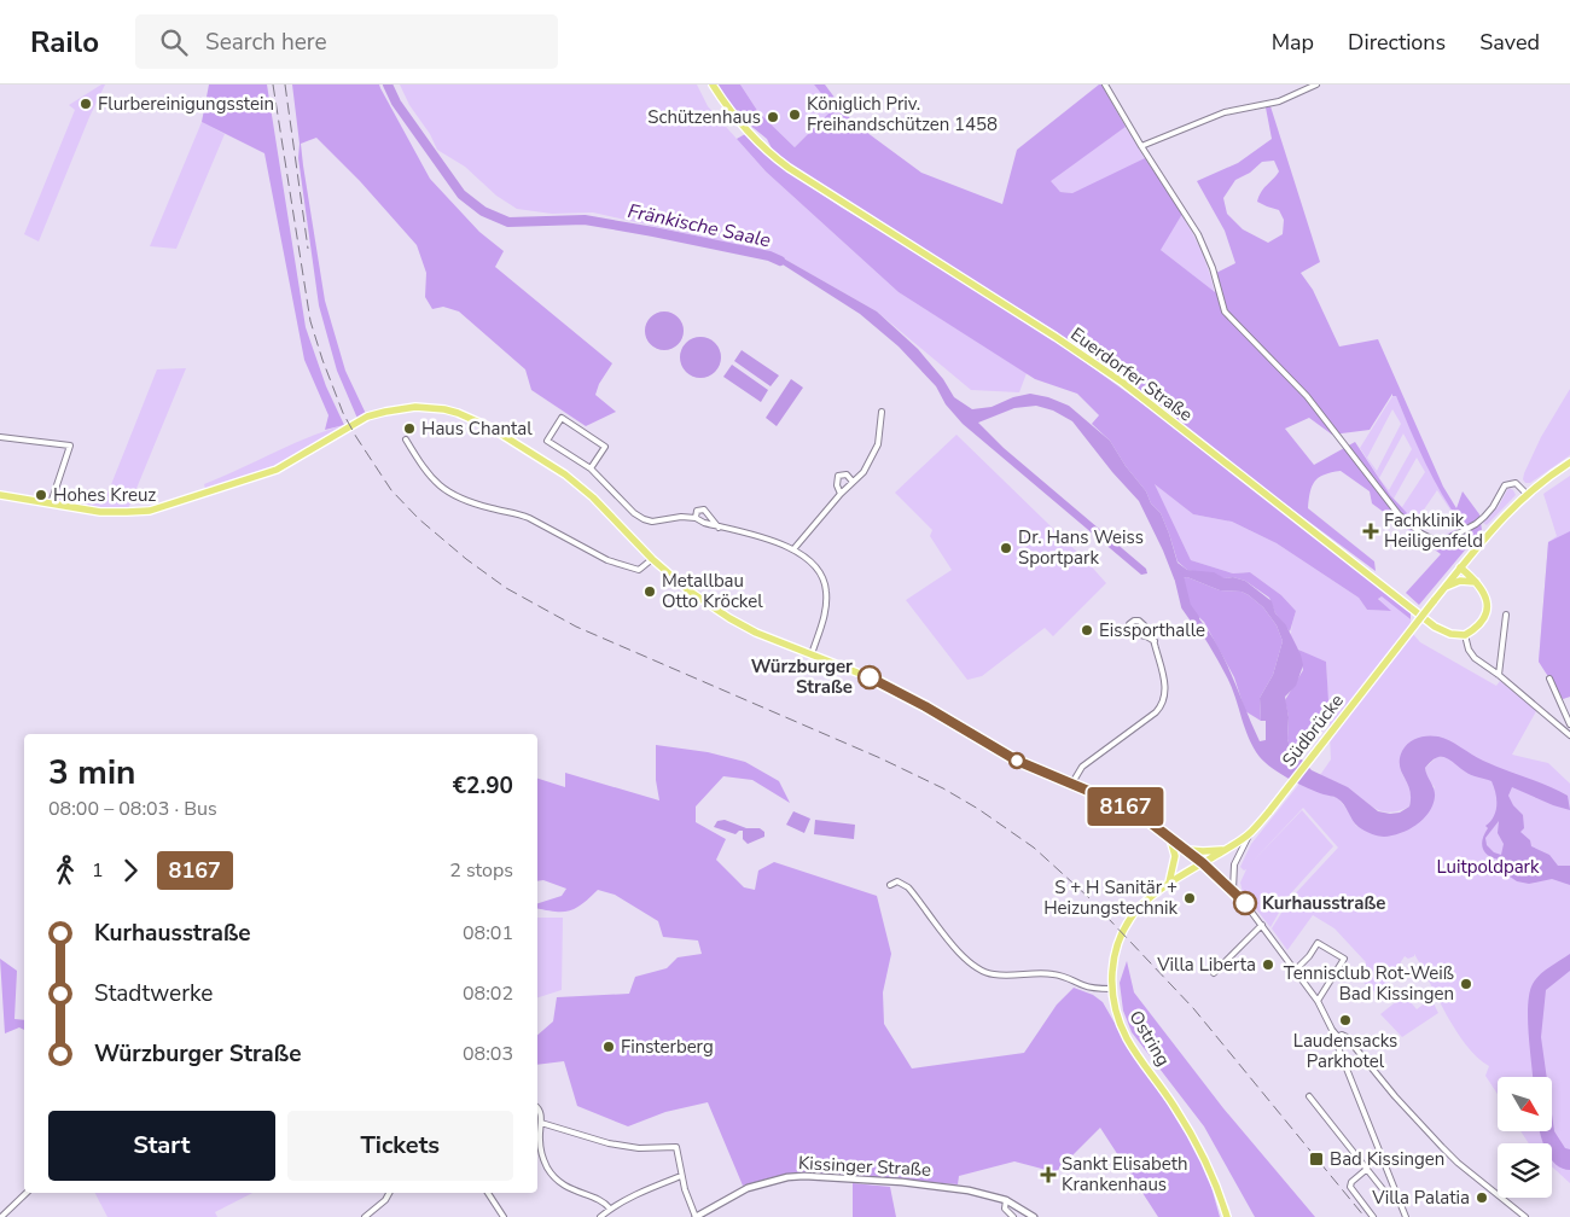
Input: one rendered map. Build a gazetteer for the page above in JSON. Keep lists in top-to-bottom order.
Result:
{
  "streets": {
    "main road": ["Euerdorfer Straße", "Südbrücke", "Ostring"],
    "street": ["Kissinger Straße"]
  },
  "crossings": [
    ["Südbrücke", "Ostring"]
  ],
  "water": ["Fränkische Saale"],
  "parks": ["Luitpoldpark"],
  "places": {
    "other": [
      "Flurbereinigungsstein",
      "Königlich Priv. Freihandschützen 1458",
      "Schützenhaus",
      "Haus Chantal",
      "Hohes Kreuz",
      "Dr. Hans Weiss Sportpark",
      "Metallbau Otto Kröckel",
      "Eissporthalle",
      "Würzburger Straße",
      "S + H Sanitär + Heizungstechnik",
      "Kurhausstraße",
      "Villa Liberta",
      "Tennisclub Rot-Weiß Bad Kissingen",
      "Laudensacks Parkhotel",
      "Finsterberg",
      "Villa Palatia"
    ],
    "health": ["Fachklinik Heiligenfeld", "Sankt Elisabeth Krankenhaus"],
    "transit": ["Bad Kissingen"]
  },
  "lines": ["bus line 8167"],
  "north": "bottom right",
  "page": {
    "header": "Railo",
    "search": "Search here",
    "nav": ["Map", "Directions", "Saved"],
    "on_map": "8167",
    "heading": ["3 min", "08:00 – 08:03 · Bus", "€2.90"],
    "legs": ["1", "8167", "2 stops"],
    "list": [
      {
        "name": "Kurhausstraße",
        "value": "08:01"
      },
      {
        "name": "Stadtwerke",
        "value": "08:02"
      },
      {
        "name": "Würzburger Straße",
        "value": "08:03"
      }
    ],
    "buttons": ["Start", "Tickets"]
  }
}
